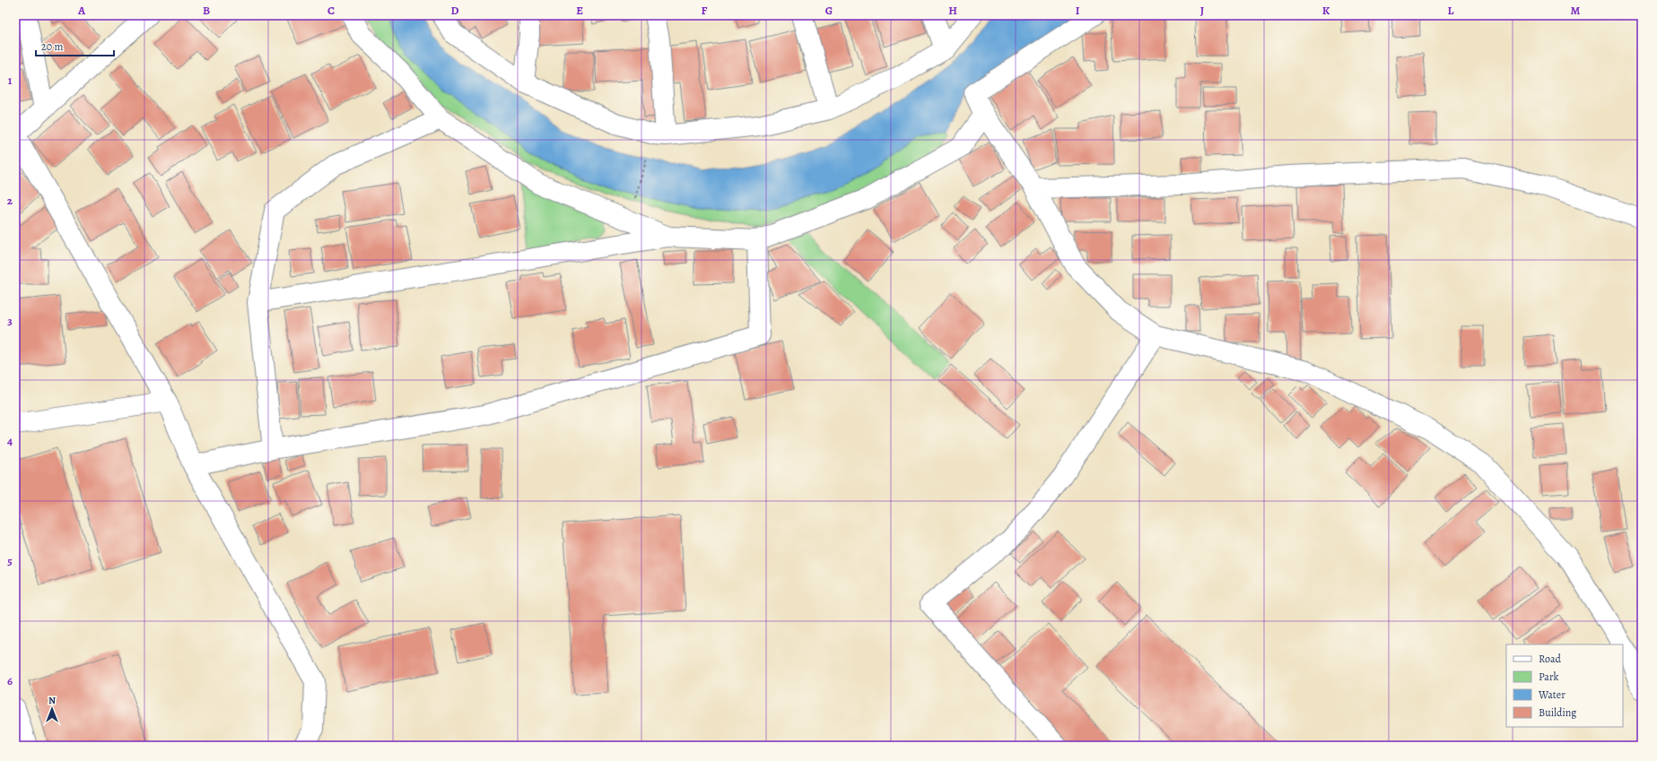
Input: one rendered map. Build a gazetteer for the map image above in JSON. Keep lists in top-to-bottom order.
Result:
{
  "legend": [
    "Road",
    "Park",
    "Water",
    "Building"
  ],
  "scale_bar": "20 m",
  "north": "top",
  "grid": {
    "columns": [
      "A",
      "B",
      "C",
      "D",
      "E",
      "F",
      "G",
      "H",
      "I",
      "J",
      "K",
      "L",
      "M"
    ],
    "rows": [
      "1",
      "2",
      "3",
      "4",
      "5",
      "6"
    ]
  }
}
